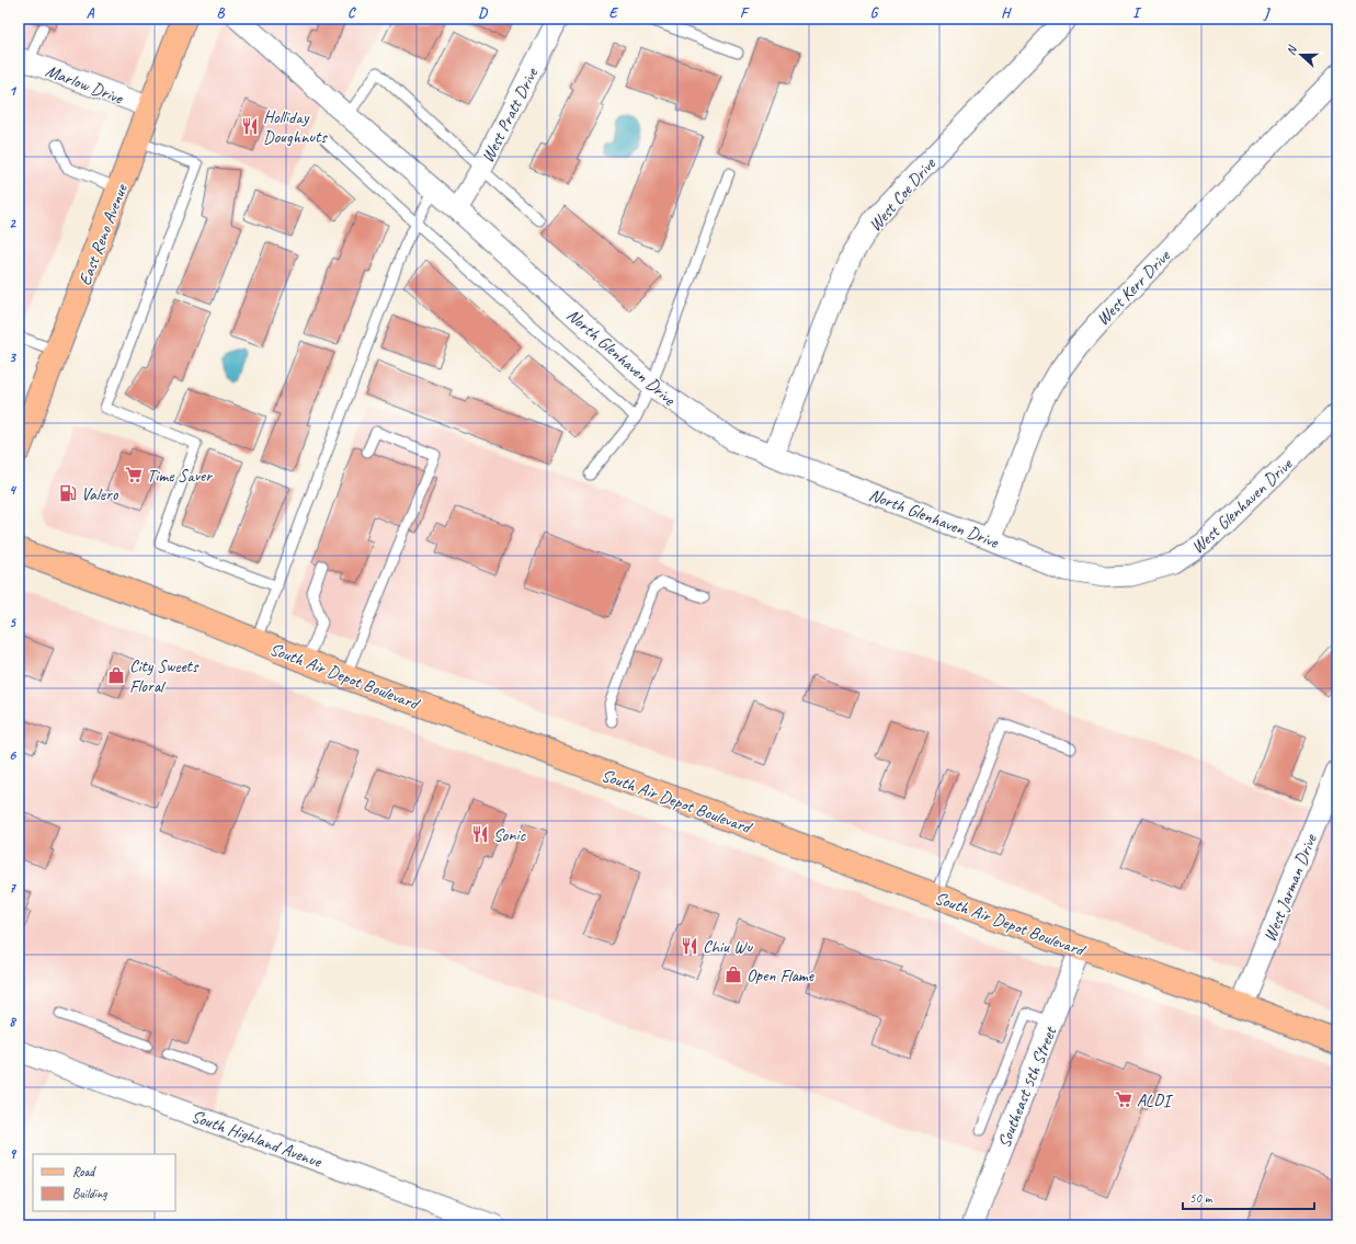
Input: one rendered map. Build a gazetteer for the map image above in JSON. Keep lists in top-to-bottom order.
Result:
{
  "streets": {
    "main road": ["East Reno Avenue", "South Air Depot Boulevard"],
    "street": [
      "Marlow Drive",
      "West Pratt Drive",
      "West Coe Drive",
      "West Kerr Drive",
      "North Glenhaven Drive",
      "West Glenhaven Drive",
      "West Jarman Drive",
      "Southeast 5th Street",
      "South Highland Avenue"
    ]
  },
  "crossings": [
    ["Marlow Drive", "East Reno Avenue"],
    ["West Pratt Drive", "North Glenhaven Drive"],
    ["West Coe Drive", "North Glenhaven Drive"],
    ["West Kerr Drive", "North Glenhaven Drive"],
    ["North Glenhaven Drive", "West Glenhaven Drive"],
    ["South Air Depot Boulevard", "West Jarman Drive"],
    ["South Air Depot Boulevard", "Southeast 5th Street"]
  ],
  "places": {
    "restaurant": ["Holliday Doughnuts", "Sonic", "Chiu Wu"],
    "supermarket": ["Time Saver", "ALDI"],
    "fuel station": ["Valero"],
    "shop": ["City Sweets Floral", "Open Flame"]
  },
  "legend": ["Road", "Building"],
  "scale_bar": "50 m",
  "north": "left",
  "grid": {
    "columns": [
      "A",
      "B",
      "C",
      "D",
      "E",
      "F",
      "G",
      "H",
      "I",
      "J"
    ],
    "rows": [
      "1",
      "2",
      "3",
      "4",
      "5",
      "6",
      "7",
      "8",
      "9"
    ]
  }
}
